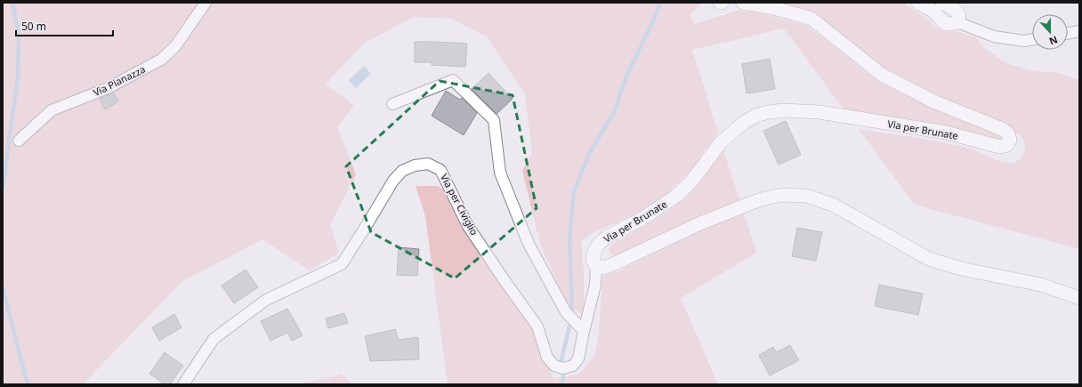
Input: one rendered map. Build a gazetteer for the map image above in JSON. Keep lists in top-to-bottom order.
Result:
{
  "streets": {
    "street": ["Via Pianazza", "Via per Brunate", "Via per Civiglio"]
  },
  "crossings": [
    ["Via per Brunate", "Via per Civiglio"]
  ],
  "scale_bar": "50 m",
  "north": "bottom"
}
